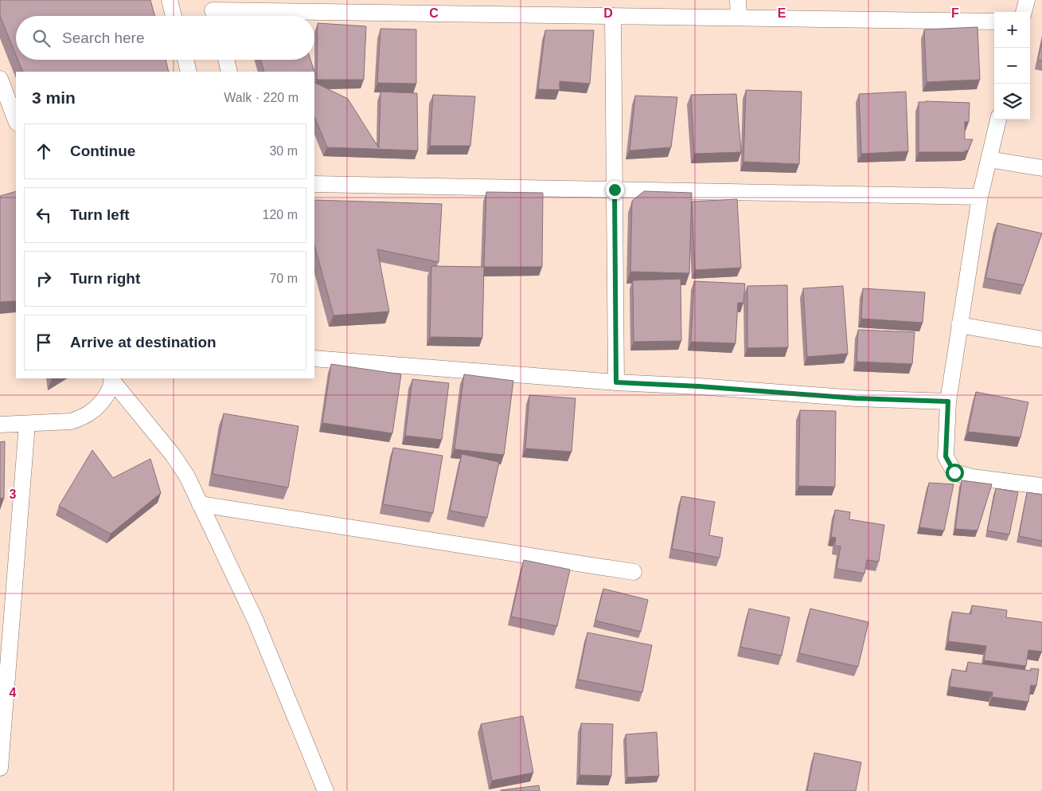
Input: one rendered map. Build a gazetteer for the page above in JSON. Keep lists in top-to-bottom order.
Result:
{
  "page": {
    "map_buttons": ["+", "−"],
    "search": "Search here",
    "heading": ["3 min", "Walk · 220 m"],
    "list": [
      ["Continue", "30 m"],
      ["Turn left", "120 m"],
      ["Turn right", "70 m"],
      "Arrive at destination"
    ]
  },
  "grid": {
    "columns": [
      "C",
      "D",
      "E",
      "F"
    ],
    "rows": ["3", "4"]
  }
}
